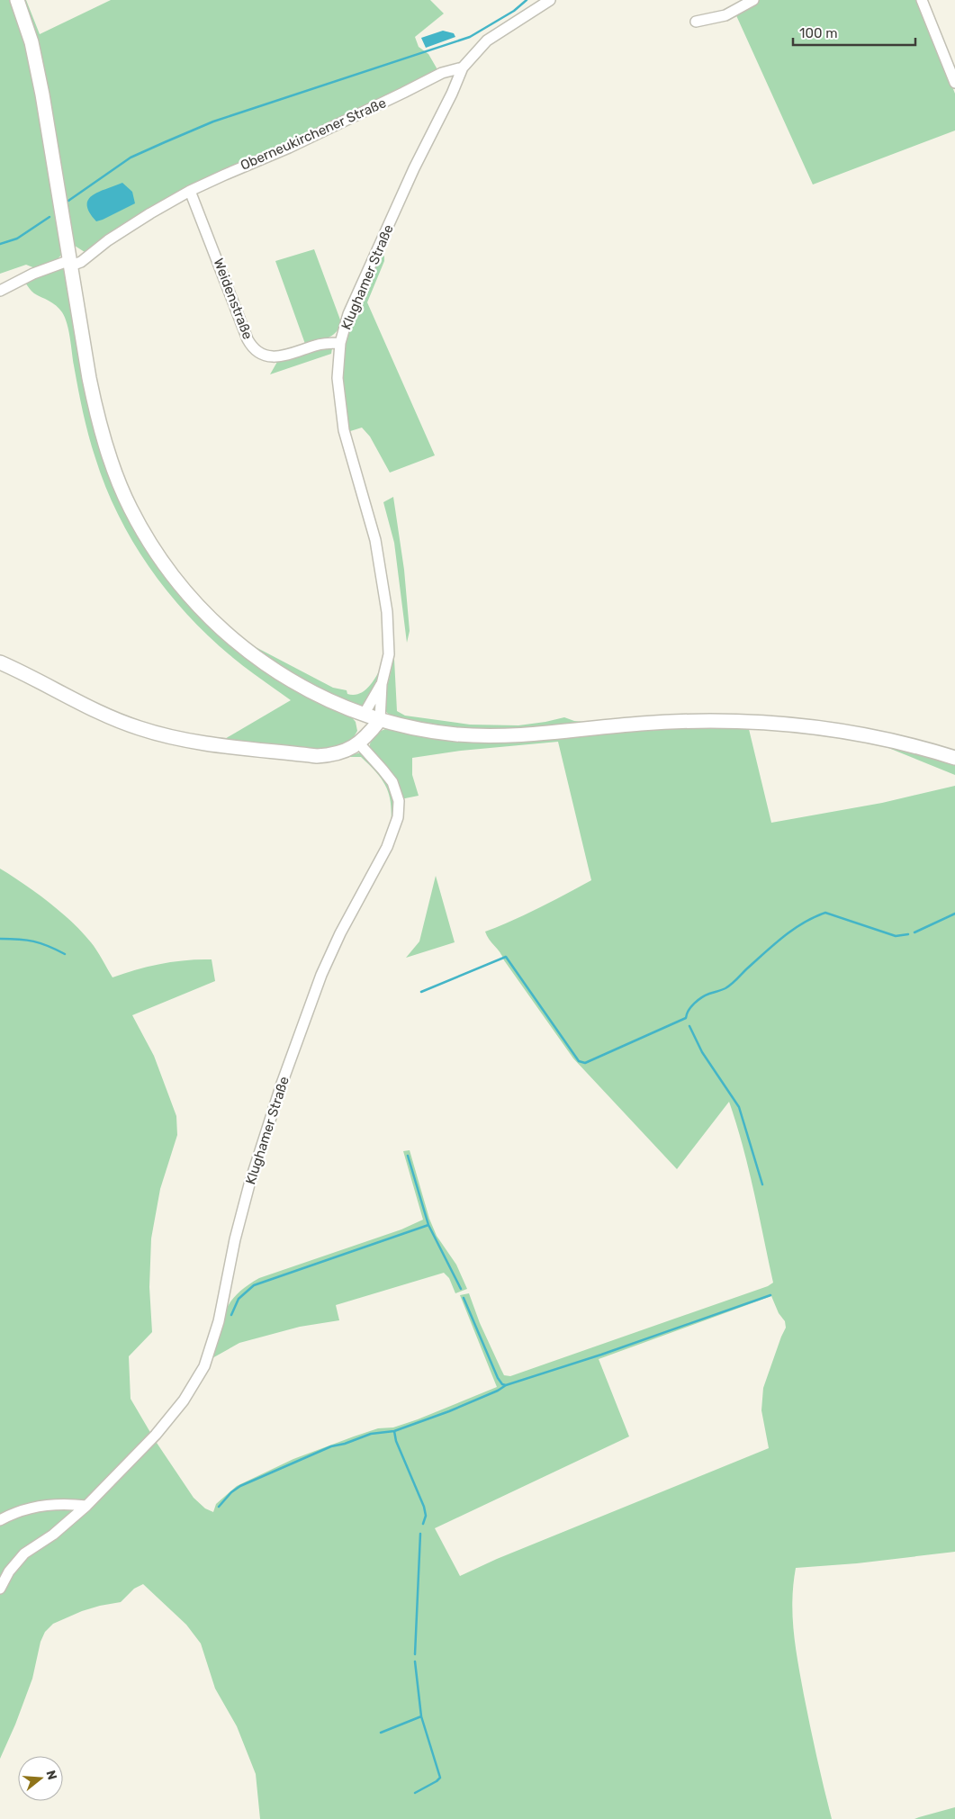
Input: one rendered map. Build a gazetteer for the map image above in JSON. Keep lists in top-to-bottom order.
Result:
{
  "streets": {
    "street": ["Oberneukirchener Straße", "Klughamer Straße", "Weidenstraße"]
  },
  "crossings": [
    ["Oberneukirchener Straße", "Klughamer Straße"],
    ["Oberneukirchener Straße", "Weidenstraße"],
    ["Klughamer Straße", "Weidenstraße"]
  ],
  "scale_bar": "100 m",
  "north": "right"
}
